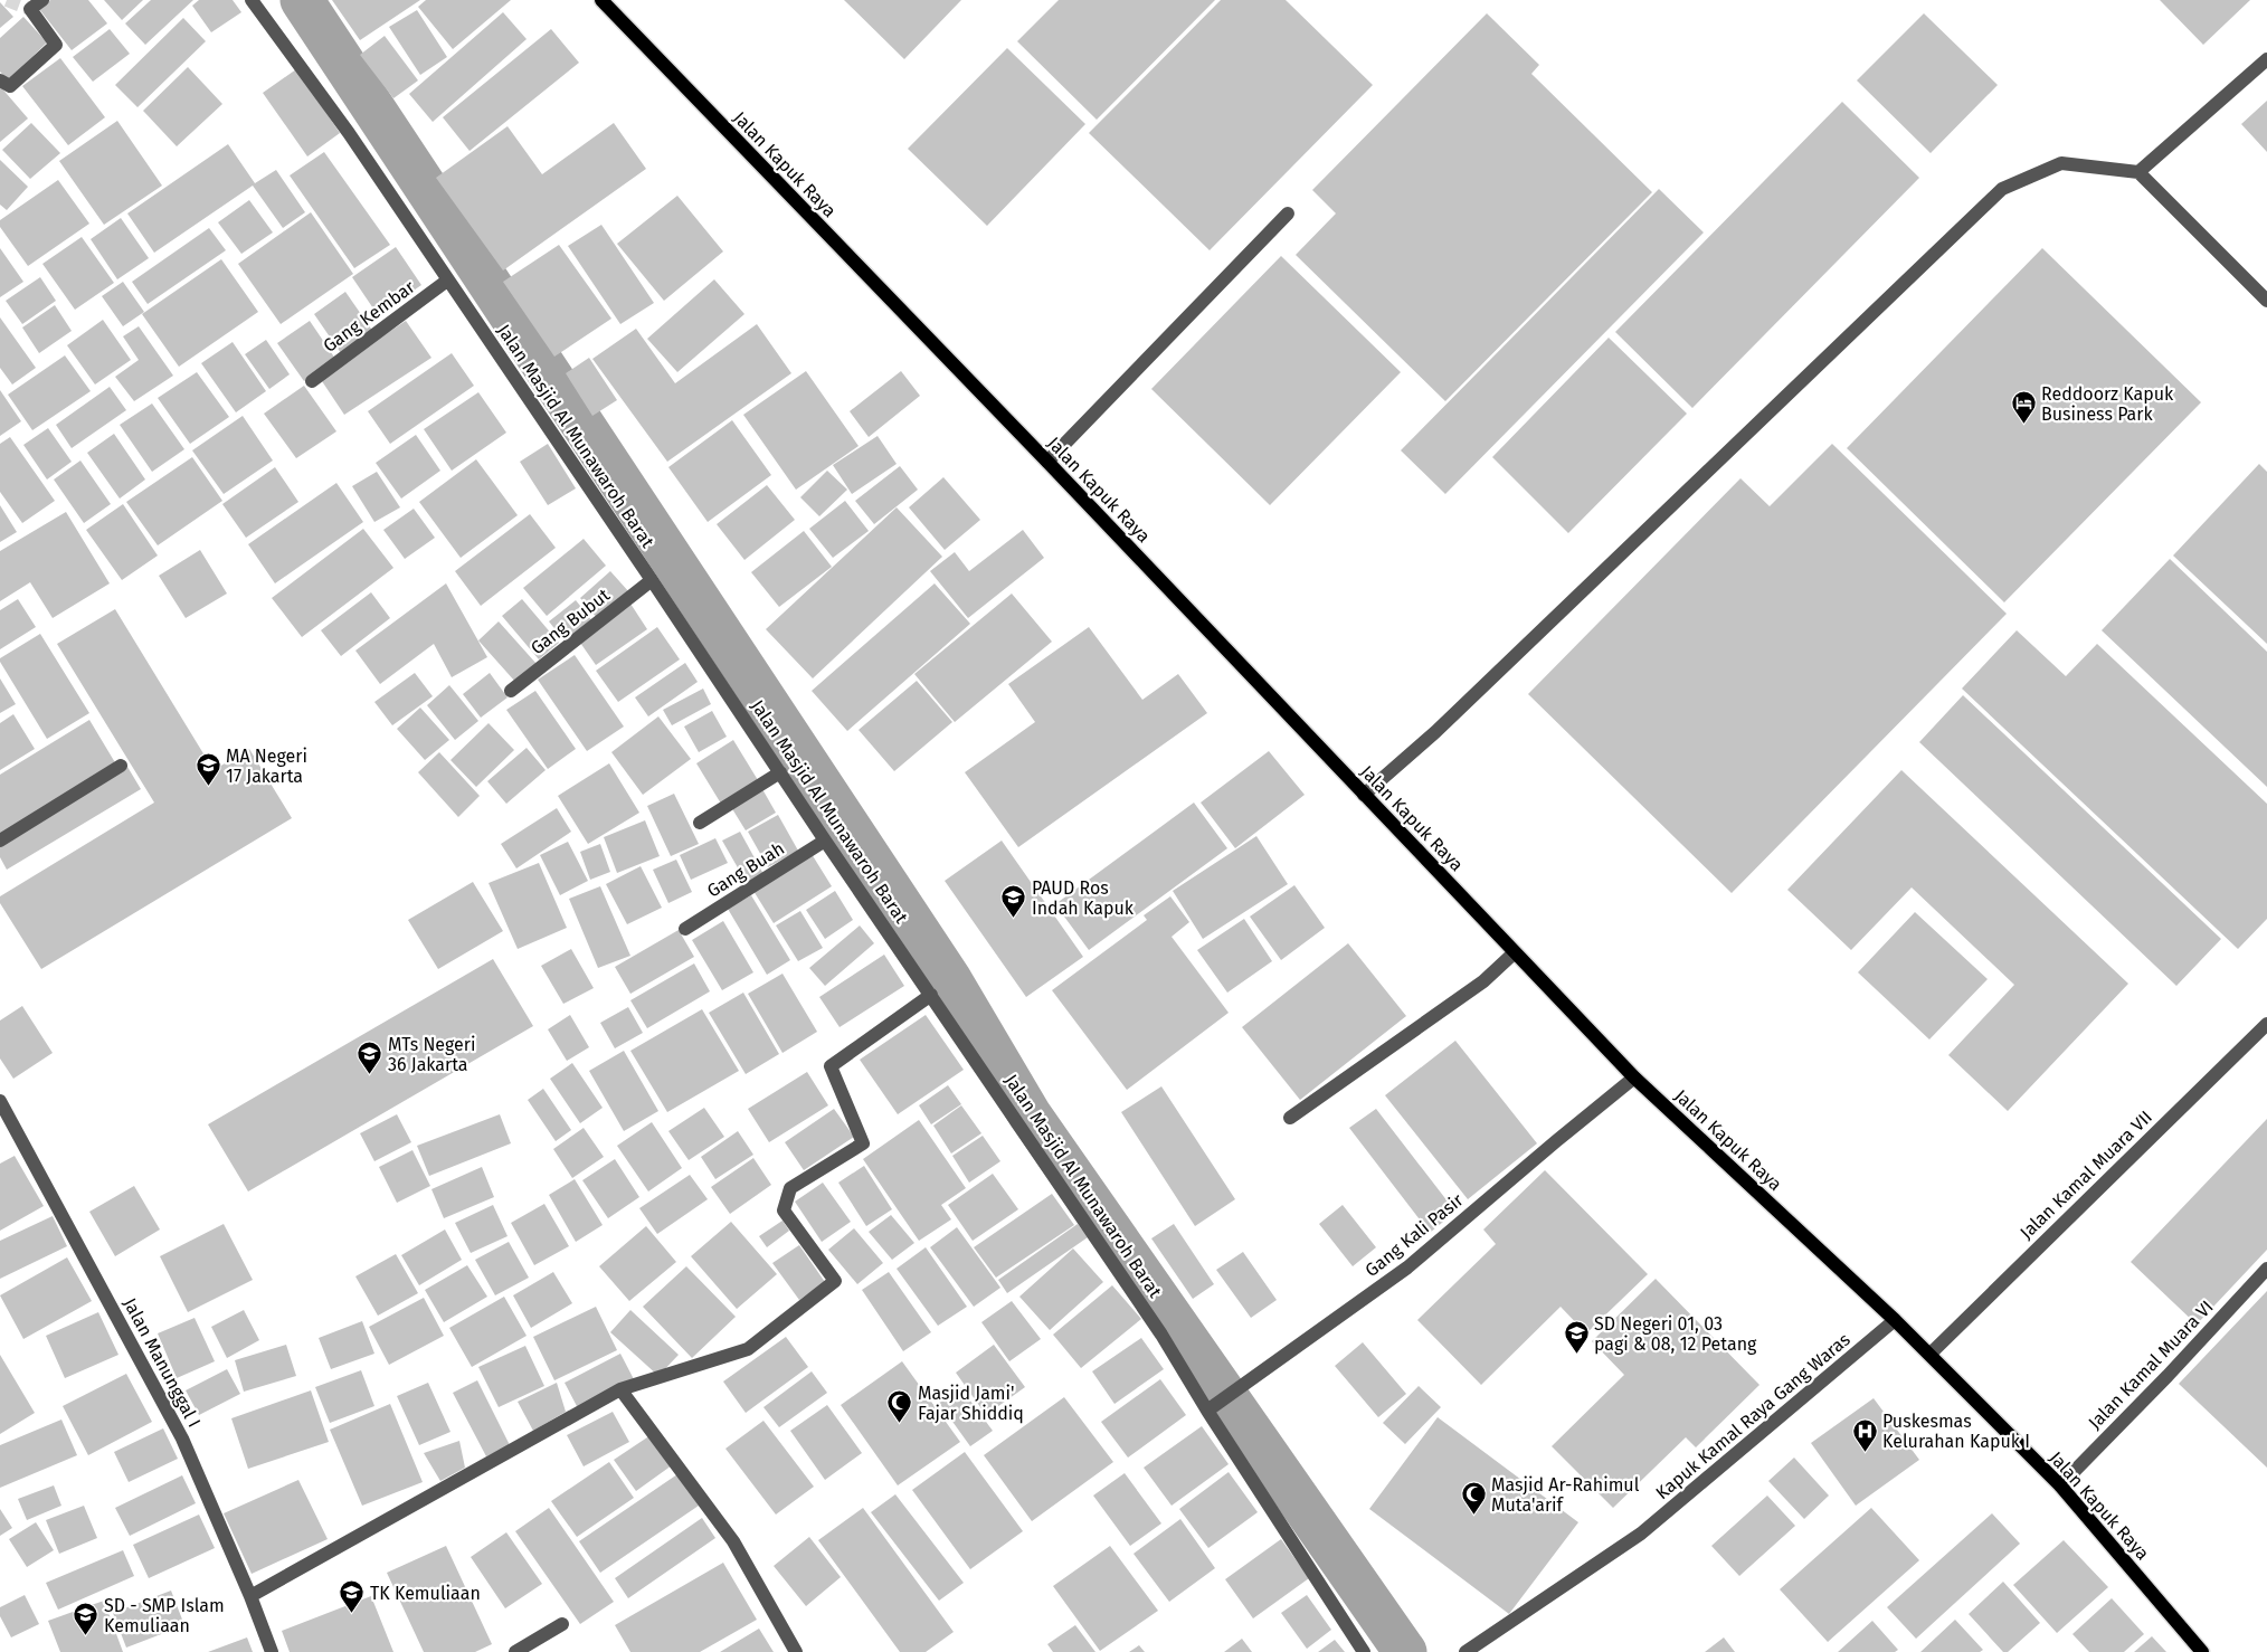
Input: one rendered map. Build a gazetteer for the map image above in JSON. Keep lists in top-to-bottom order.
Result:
{
  "streets": {
    "main road": ["Jalan Kapuk Raya"],
    "street": [
      "Gang Kembar",
      "Jalan Masjid Al Munawaroh Barat",
      "Gang Bubut",
      "Gang Buah",
      "Jalan Kamal Muara VII",
      "Gang Kali Pasir",
      "Jalan Manunggal I",
      "Jalan Kamal Muara VI",
      "Kapuk Kamal Raya Gang Waras"
    ]
  },
  "crossings": [
    ["Jalan Kapuk Raya", "Jalan Kamal Muara VII"],
    ["Jalan Kapuk Raya", "Gang Kali Pasir"],
    ["Jalan Kapuk Raya", "Jalan Kamal Muara VI"],
    ["Jalan Kapuk Raya", "Kapuk Kamal Raya Gang Waras"],
    ["Gang Kembar", "Jalan Masjid Al Munawaroh Barat"],
    ["Jalan Masjid Al Munawaroh Barat", "Gang Bubut"],
    ["Jalan Masjid Al Munawaroh Barat", "Gang Buah"],
    ["Jalan Masjid Al Munawaroh Barat", "Gang Kali Pasir"]
  ],
  "places": {
    "hotel": ["Reddoorz Kapuk Business Park"],
    "school or university": [
      "MA Negeri 17 Jakarta",
      "PAUD Ros Indah Kapuk",
      "MTs Negeri 36 Jakarta",
      "SD Negeri 01, 03 pagi & 08, 12 Petang",
      "TK Kemuliaan",
      "SD - SMP Islam Kemuliaan"
    ],
    "mosque": ["Masjid Jami' Fajar Shiddiq", "Masjid Ar-Rahimul Muta'arif"],
    "hospital": ["Puskesmas Kelurahan Kapuk I"]
  }
}
